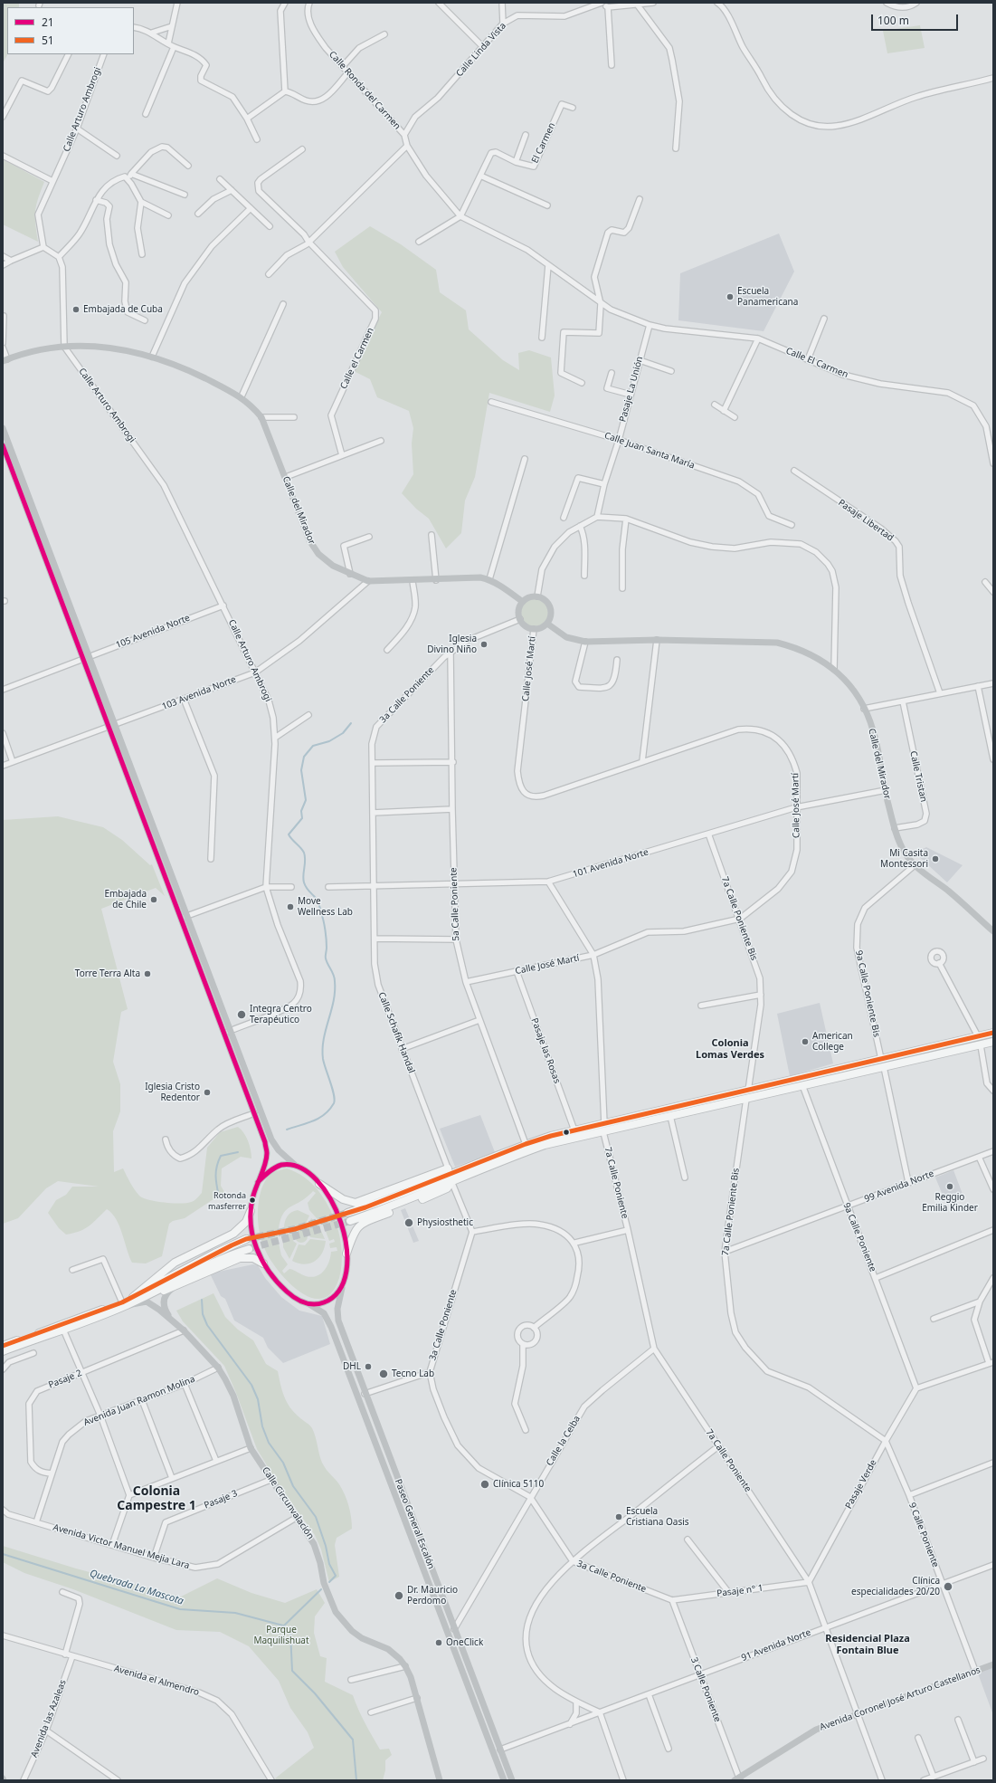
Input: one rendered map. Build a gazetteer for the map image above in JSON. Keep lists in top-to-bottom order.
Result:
{
  "streets": {
    "street": [
      "Calle Linda Vista",
      "Calle Ronda del Carmen",
      "Calle Arturo Ambrogi",
      "El Carmen",
      "Calle el Carmen",
      "Calle El Carmen",
      "Pasaje La Unión",
      "Calle Juan Santa María",
      "Calle del Mirador",
      "Pasaje Libertad",
      "105 Avenida Norte",
      "Calle José Martí",
      "103 Avenida Norte",
      "3a Calle Poniente",
      "Calle Tristan",
      "101 Avenida Norte",
      "5a Calle Poniente",
      "7a Calle Poniente Bis",
      "9a Calle Poniente Bis",
      "Calle Schafik Handal",
      "Pasaje las Rosas",
      "7a Calle Poniente",
      "99 Avenida Norte",
      "9a Calle Poniente",
      "Pasaje 2",
      "Avenida Juan Ramon Molina",
      "Calle la Ceiba",
      "Pasaje Verde",
      "Pasaje 3",
      "Calle Circunvalación",
      "Paseo General Escalón",
      "9 Calle Poniente",
      "Avenida Victor Manuel Mejia Lara",
      "Pasaje n° 1",
      "91 Avenida Norte",
      "Avenida el Almendro",
      "3 Calle Poniente",
      "Avenida Coronel José Arturo Castellanos",
      "Avenida las Azaleas"
    ]
  },
  "crossings": [
    ["Calle Linda Vista", "Calle Ronda del Carmen"],
    ["Calle Ronda del Carmen", "El Carmen"],
    ["Calle Ronda del Carmen", "Calle El Carmen"],
    ["Calle Arturo Ambrogi", "105 Avenida Norte"],
    ["Calle Arturo Ambrogi", "103 Avenida Norte"],
    ["Calle El Carmen", "Pasaje La Unión"],
    ["Pasaje La Unión", "Calle Juan Santa María"],
    ["Calle del Mirador", "Calle José Martí"],
    ["Calle del Mirador", "103 Avenida Norte"],
    ["Calle del Mirador", "3a Calle Poniente"],
    ["Calle del Mirador", "Calle Tristan"],
    ["Calle del Mirador", "101 Avenida Norte"],
    ["Calle del Mirador", "9a Calle Poniente Bis"],
    ["Calle José Martí", "3a Calle Poniente"],
    ["Calle José Martí", "101 Avenida Norte"],
    ["Calle José Martí", "5a Calle Poniente"],
    ["Calle José Martí", "7a Calle Poniente Bis"],
    ["Calle José Martí", "Pasaje las Rosas"],
    ["Calle José Martí", "7a Calle Poniente"],
    ["3a Calle Poniente", "101 Avenida Norte"],
    ["3a Calle Poniente", "5a Calle Poniente"],
    ["3a Calle Poniente", "Calle Schafik Handal"],
    ["3a Calle Poniente", "Calle la Ceiba"],
    ["3a Calle Poniente", "Pasaje n° 1"],
    ["3a Calle Poniente", "3 Calle Poniente"],
    ["101 Avenida Norte", "5a Calle Poniente"],
    ["101 Avenida Norte", "7a Calle Poniente Bis"],
    ["101 Avenida Norte", "Calle Schafik Handal"],
    ["101 Avenida Norte", "7a Calle Poniente"],
    ["7a Calle Poniente Bis", "99 Avenida Norte"],
    ["7a Calle Poniente Bis", "Pasaje Verde"],
    ["7a Calle Poniente Bis", "9 Calle Poniente"],
    ["7a Calle Poniente", "Calle la Ceiba"],
    ["7a Calle Poniente", "Pasaje Verde"],
    ["7a Calle Poniente", "Pasaje n° 1"],
    ["7a Calle Poniente", "91 Avenida Norte"],
    ["7a Calle Poniente", "Avenida Coronel José Arturo Castellanos"],
    ["99 Avenida Norte", "9a Calle Poniente"],
    ["9a Calle Poniente", "Pasaje Verde"],
    ["Pasaje 2", "Avenida Juan Ramon Molina"],
    ["Pasaje 2", "Calle Circunvalación"],
    ["Avenida Juan Ramon Molina", "Calle Circunvalación"],
    ["Avenida Juan Ramon Molina", "Avenida Victor Manuel Mejia Lara"],
    ["Calle la Ceiba", "Paseo General Escalón"],
    ["Pasaje Verde", "9 Calle Poniente"],
    ["Pasaje Verde", "Pasaje n° 1"],
    ["Pasaje 3", "Calle Circunvalación"],
    ["Pasaje 3", "Avenida Victor Manuel Mejia Lara"],
    ["Calle Circunvalación", "Avenida Victor Manuel Mejia Lara"],
    ["Paseo General Escalón", "91 Avenida Norte"],
    ["9 Calle Poniente", "91 Avenida Norte"],
    ["9 Calle Poniente", "Avenida Coronel José Arturo Castellanos"],
    ["Pasaje n° 1", "3 Calle Poniente"],
    ["91 Avenida Norte", "3 Calle Poniente"],
    ["Avenida el Almendro", "Avenida las Azaleas"],
    ["3 Calle Poniente", "Avenida Coronel José Arturo Castellanos"]
  ],
  "districts": ["Colonia Lomas Verdes", "Colonia Campestre 1", "Residencial Plaza Fontain Blue"],
  "water": ["Quebrada La Mascota"],
  "parks": ["Parque Maquilishuat"],
  "places": [
    "Escuela Panamericana",
    "Embajada de Cuba",
    "Iglesia Divino Niño",
    "Mi Casita Montessori",
    "Embajada de Chile",
    "Move Wellness Lab",
    "Torre Terra Alta",
    "Integra Centro Terapéutico",
    "American College",
    "Iglesia Cristo Redentor",
    "Reggio Emilia Kinder",
    "Rotonda masferrer",
    "Physiosthetic",
    "DHL",
    "Tecno Lab",
    "Clínica 5110",
    "Escuela Cristiana Oasis",
    "Clínica especialidades 20/20",
    "Dr. Mauricio Perdomo",
    "OneClick"
  ],
  "lines": ["transit line 21", "transit line 51"],
  "legend": ["21", "51"],
  "scale_bar": "100 m"
}
